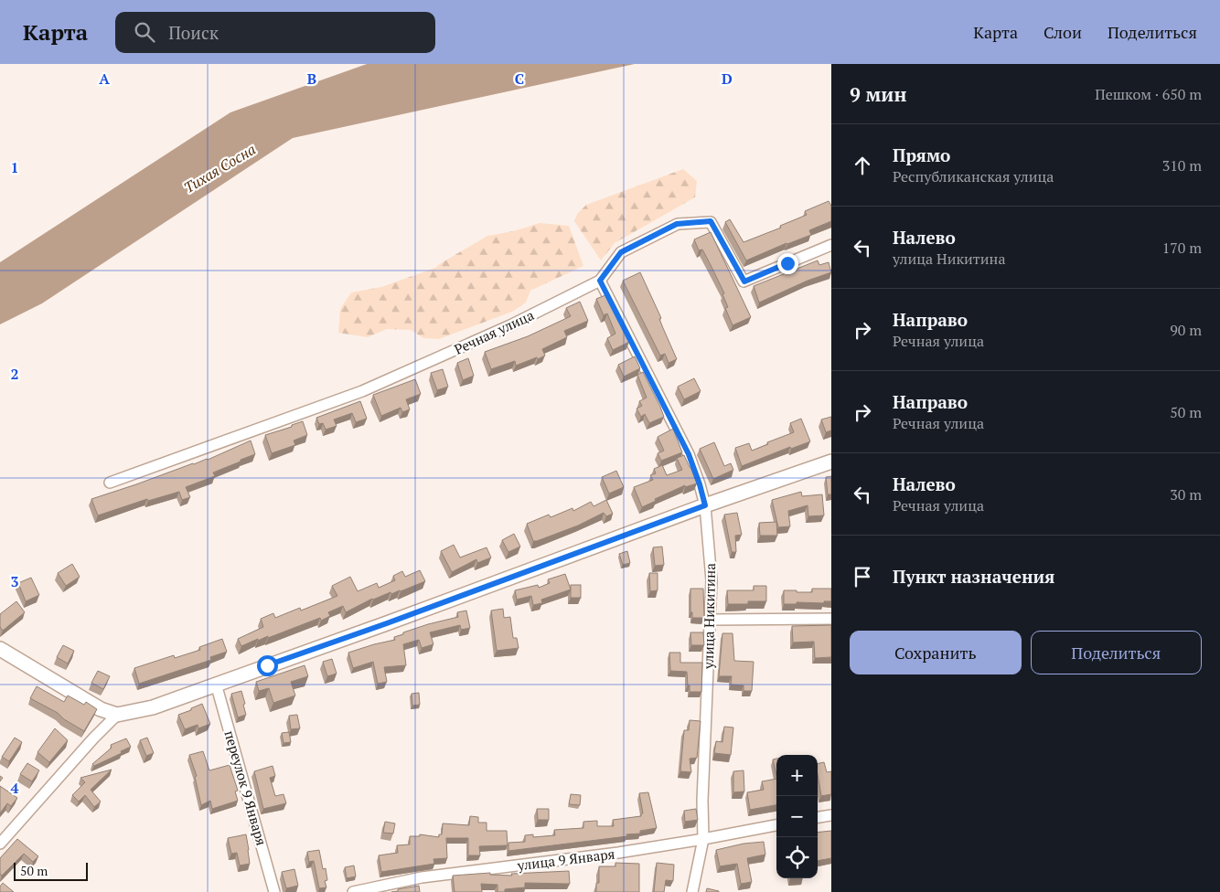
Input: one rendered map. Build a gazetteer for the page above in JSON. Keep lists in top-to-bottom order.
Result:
{
  "streets": {
    "street": [
      "Речная улица",
      "улица Никитина",
      "переулок 9 Января",
      "улица 9 Января"
    ]
  },
  "crossings": [
    ["Речная улица", "улица Никитина"],
    ["улица Никитина", "улица 9 Января"]
  ],
  "water": ["Тихая Сосна"],
  "scale_bar": "50 m",
  "page": {
    "header": "Карта",
    "search": "Поиск",
    "nav": ["Карта", "Слои", "Поделиться"],
    "heading": ["9 мин", "Пешком · 650 m"],
    "list": [
      ["Прямо", "Республиканская улица", "310 m"],
      ["Налево", "улица Никитина", "170 m"],
      ["Направо", "Речная улица", "90 m"],
      ["Направо", "Речная улица", "50 m"],
      ["Налево", "Речная улица", "30 m"],
      "Пункт назначения"
    ],
    "buttons": ["Сохранить", "Поделиться"],
    "map_buttons": ["+", "−"],
    "scale": "50 m"
  },
  "grid": {
    "columns": [
      "A",
      "B",
      "C",
      "D"
    ],
    "rows": [
      "1",
      "2",
      "3",
      "4"
    ]
  }
}
